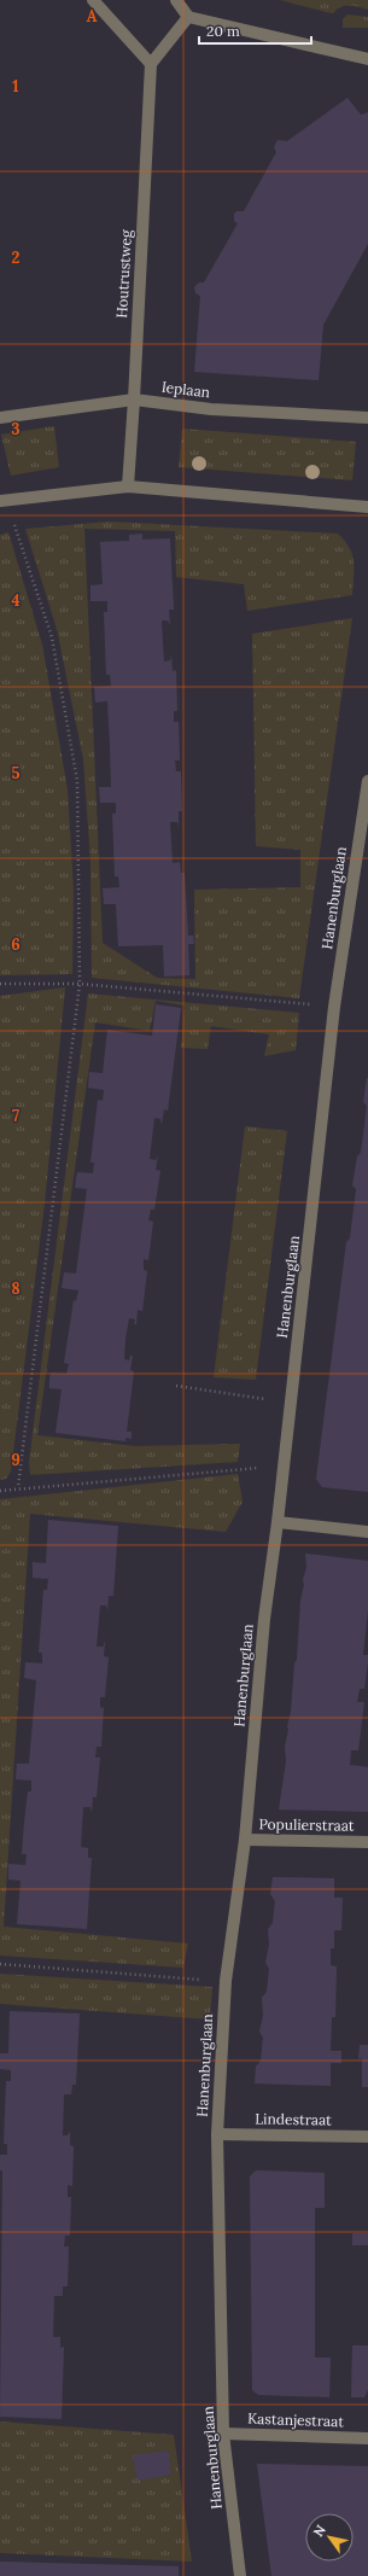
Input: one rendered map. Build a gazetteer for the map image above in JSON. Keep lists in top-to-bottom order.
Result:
{
  "streets": {
    "street": [
      "Houtrustweg",
      "Ieplaan",
      "Hanenburglaan",
      "Populierstraat",
      "Lindestraat",
      "Kastanjestraat"
    ]
  },
  "crossings": [
    ["Houtrustweg", "Ieplaan"],
    ["Hanenburglaan", "Populierstraat"],
    ["Hanenburglaan", "Lindestraat"],
    ["Hanenburglaan", "Kastanjestraat"]
  ],
  "scale_bar": "20 m",
  "north": "top left",
  "grid": {
    "columns": ["A"],
    "rows": [
      "1",
      "2",
      "3",
      "4",
      "5",
      "6",
      "7",
      "8",
      "9"
    ]
  }
}
